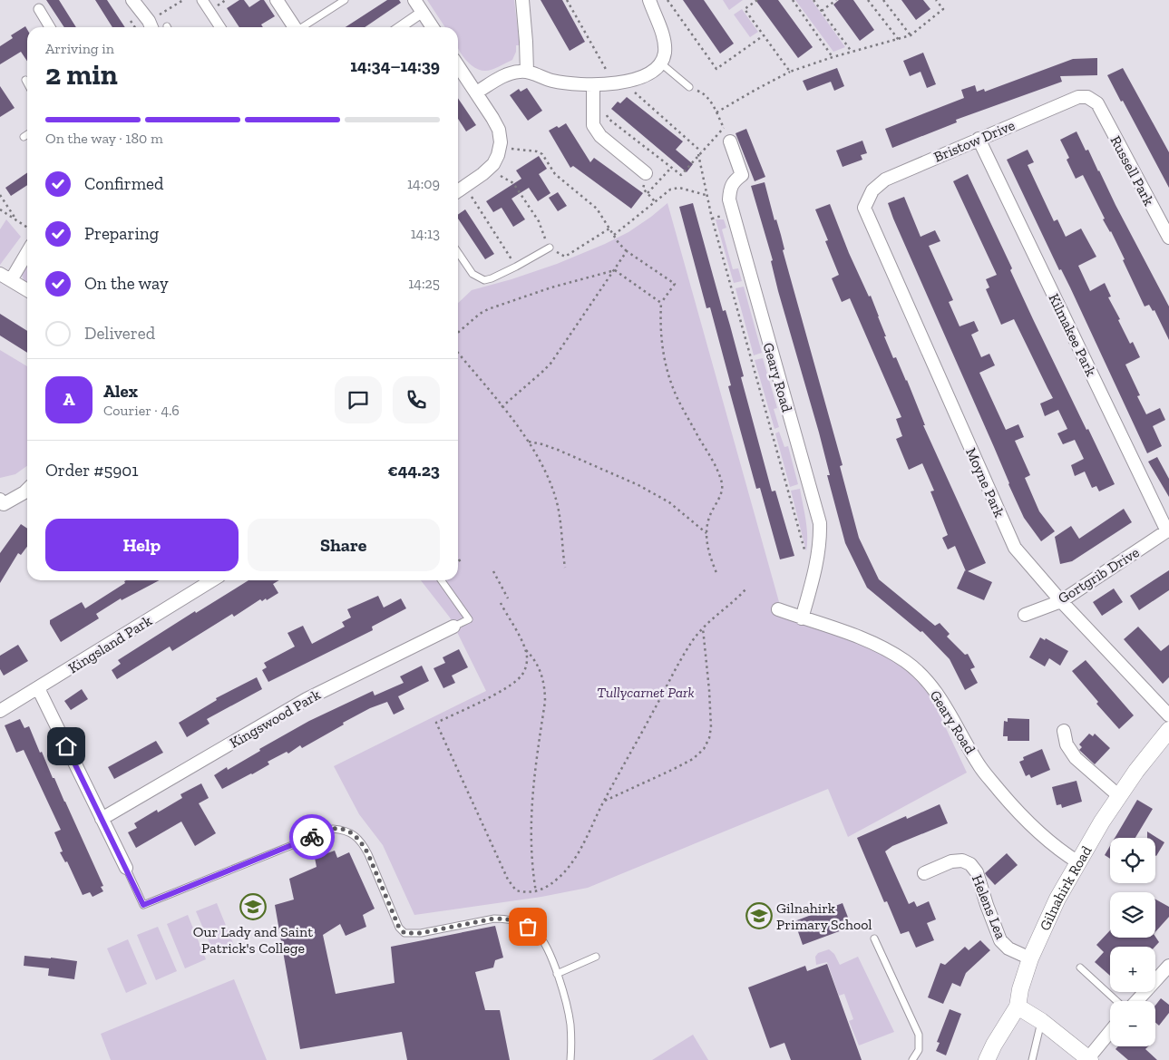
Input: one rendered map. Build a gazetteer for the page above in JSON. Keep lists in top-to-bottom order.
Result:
{
  "streets": {
    "street": [
      "Bristow Drive",
      "Russell Park",
      "Kilmakee Park",
      "Geary Road",
      "Moyne Park",
      "Gortgrib Drive",
      "Kingsland Park",
      "Kingswood Park",
      "Gilnahirk Road",
      "Helens Lea"
    ]
  },
  "crossings": [
    ["Bristow Drive", "Russell Park"],
    ["Bristow Drive", "Kilmakee Park"],
    ["Bristow Drive", "Moyne Park"],
    ["Kilmakee Park", "Gortgrib Drive"],
    ["Geary Road", "Gilnahirk Road"],
    ["Moyne Park", "Gortgrib Drive"],
    ["Gilnahirk Road", "Helens Lea"]
  ],
  "parks": ["Tullycarnet Park"],
  "places": {
    "school or university": ["Our Lady and Saint Patrick's College", "Gilnahirk Primary School"]
  },
  "page": {
    "heading": ["2 min", "Arriving in", "14:34–14:39"],
    "panel": [
      "Alex",
      "Courier · 4.6",
      "Order #5901",
      "€44.23"
    ],
    "bar": "On the way · 180 m",
    "list": [
      ["Confirmed", "14:09"],
      ["Preparing", "14:13"],
      ["On the way", "14:25"],
      "Delivered"
    ],
    "round": "A",
    "buttons": ["Help", "Share"],
    "map_buttons": ["+", "−"]
  }
}
